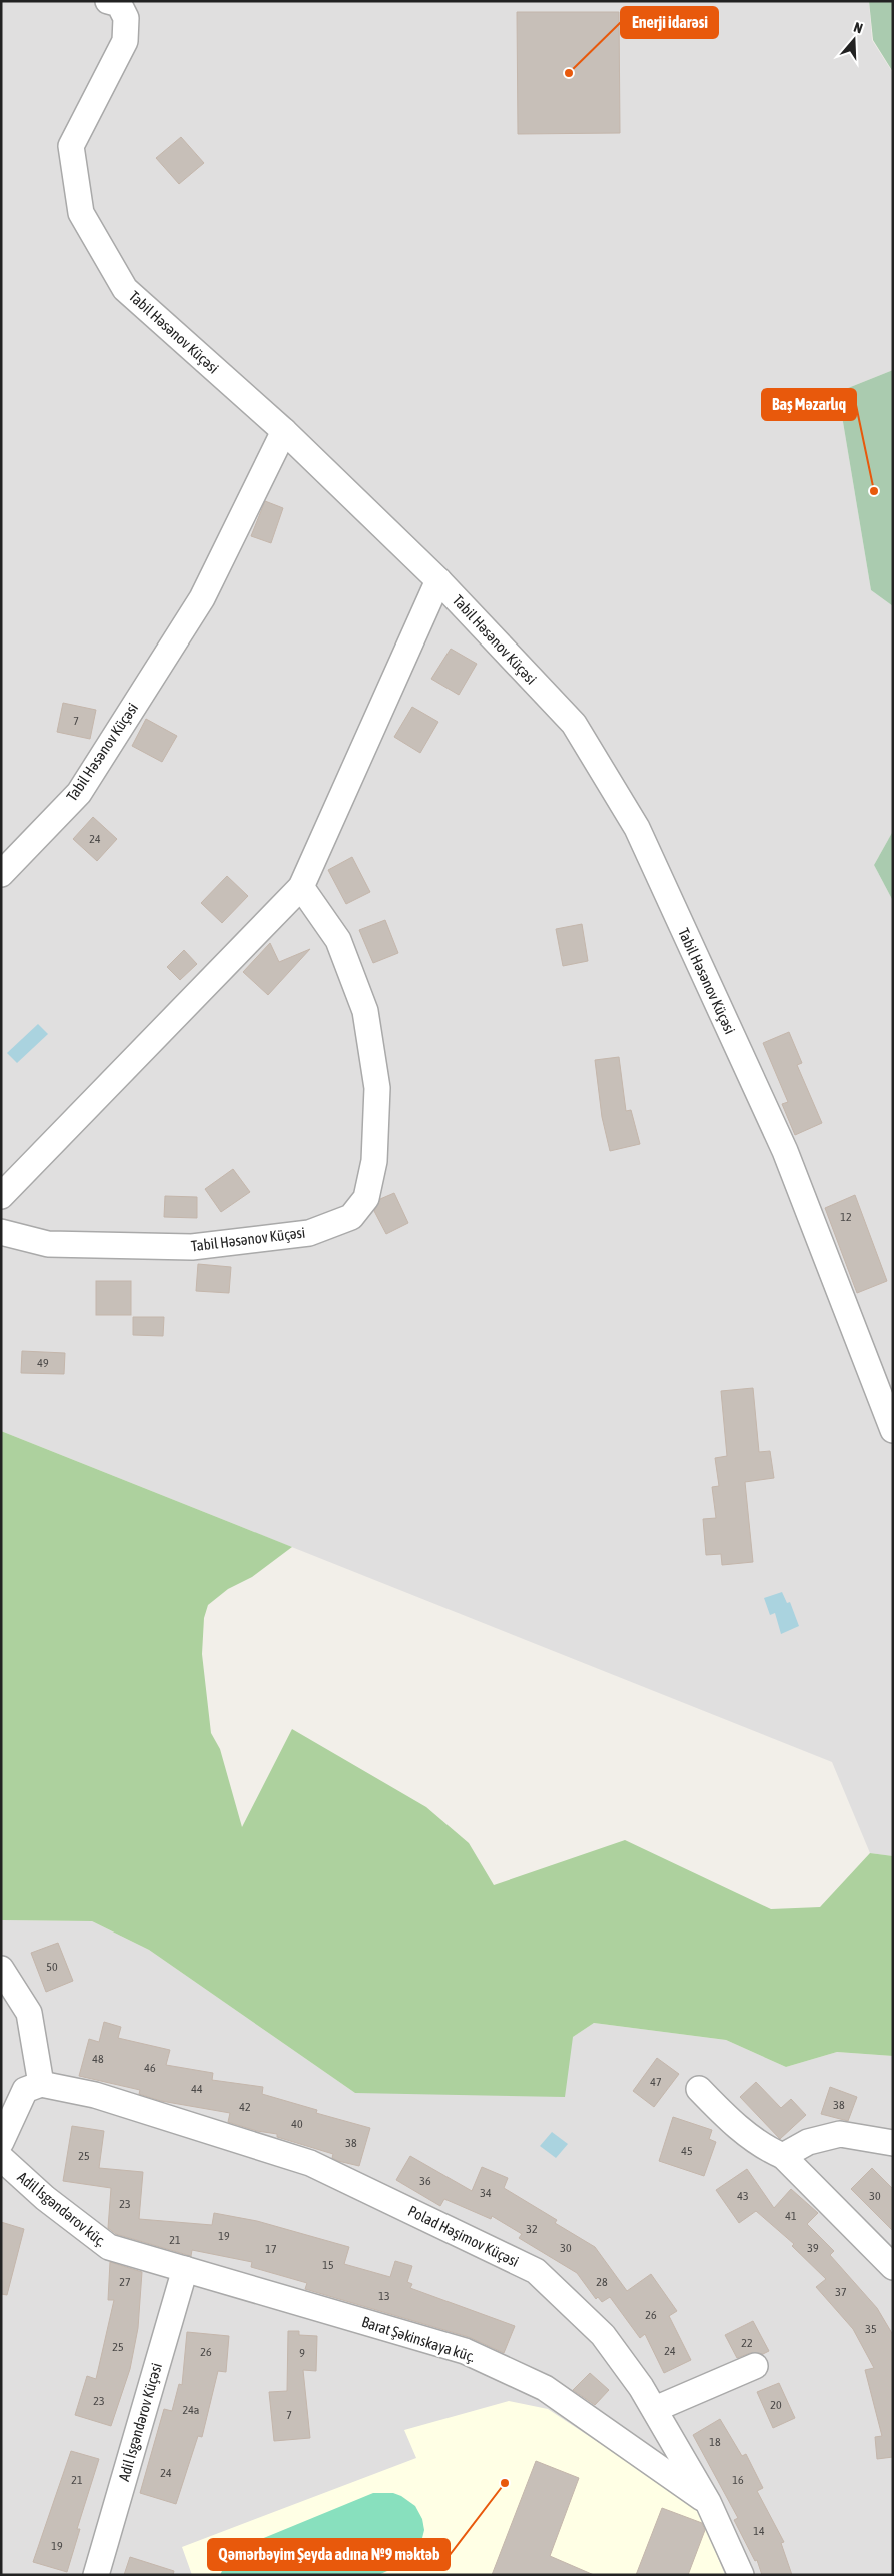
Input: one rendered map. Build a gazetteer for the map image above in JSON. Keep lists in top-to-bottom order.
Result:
{
  "streets": {
    "street": [
      "Tabil Həsənov Küçəsi",
      "Adil İsgəndərov küç.",
      "Polad Həşimov Küçəsi",
      "Barat Şəkinskaya küç.",
      "Adil İsgəndərov Küçəsi"
    ]
  },
  "crossings": [
    ["Adil İsgəndərov küç.", "Barat Şəkinskaya küç."],
    ["Adil İsgəndərov küç.", "Adil İsgəndərov Küçəsi"],
    ["Polad Həşimov Küçəsi", "Barat Şəkinskaya küç."],
    ["Barat Şəkinskaya küç.", "Adil İsgəndərov Küçəsi"]
  ],
  "places": ["Enerji idarəsi", "Baş Məzarlıq", "Qəmərbəyim Şeyda adına №9 məktəb"],
  "house_numbers": [
    "7",
    "24",
    "12",
    "49",
    "50",
    "48",
    "46",
    "47",
    "44",
    "38",
    "42",
    "40",
    "38",
    "45",
    "25",
    "36",
    "34",
    "43",
    "30",
    "23",
    "41",
    "32",
    "19",
    "21",
    "30",
    "39",
    "17",
    "15",
    "27",
    "28",
    "37",
    "13",
    "26",
    "35",
    "22",
    "25",
    "24",
    "26",
    "9",
    "23",
    "20",
    "24a",
    "7",
    "18",
    "24",
    "21",
    "16",
    "14",
    "19"
  ],
  "north": "top"
}
